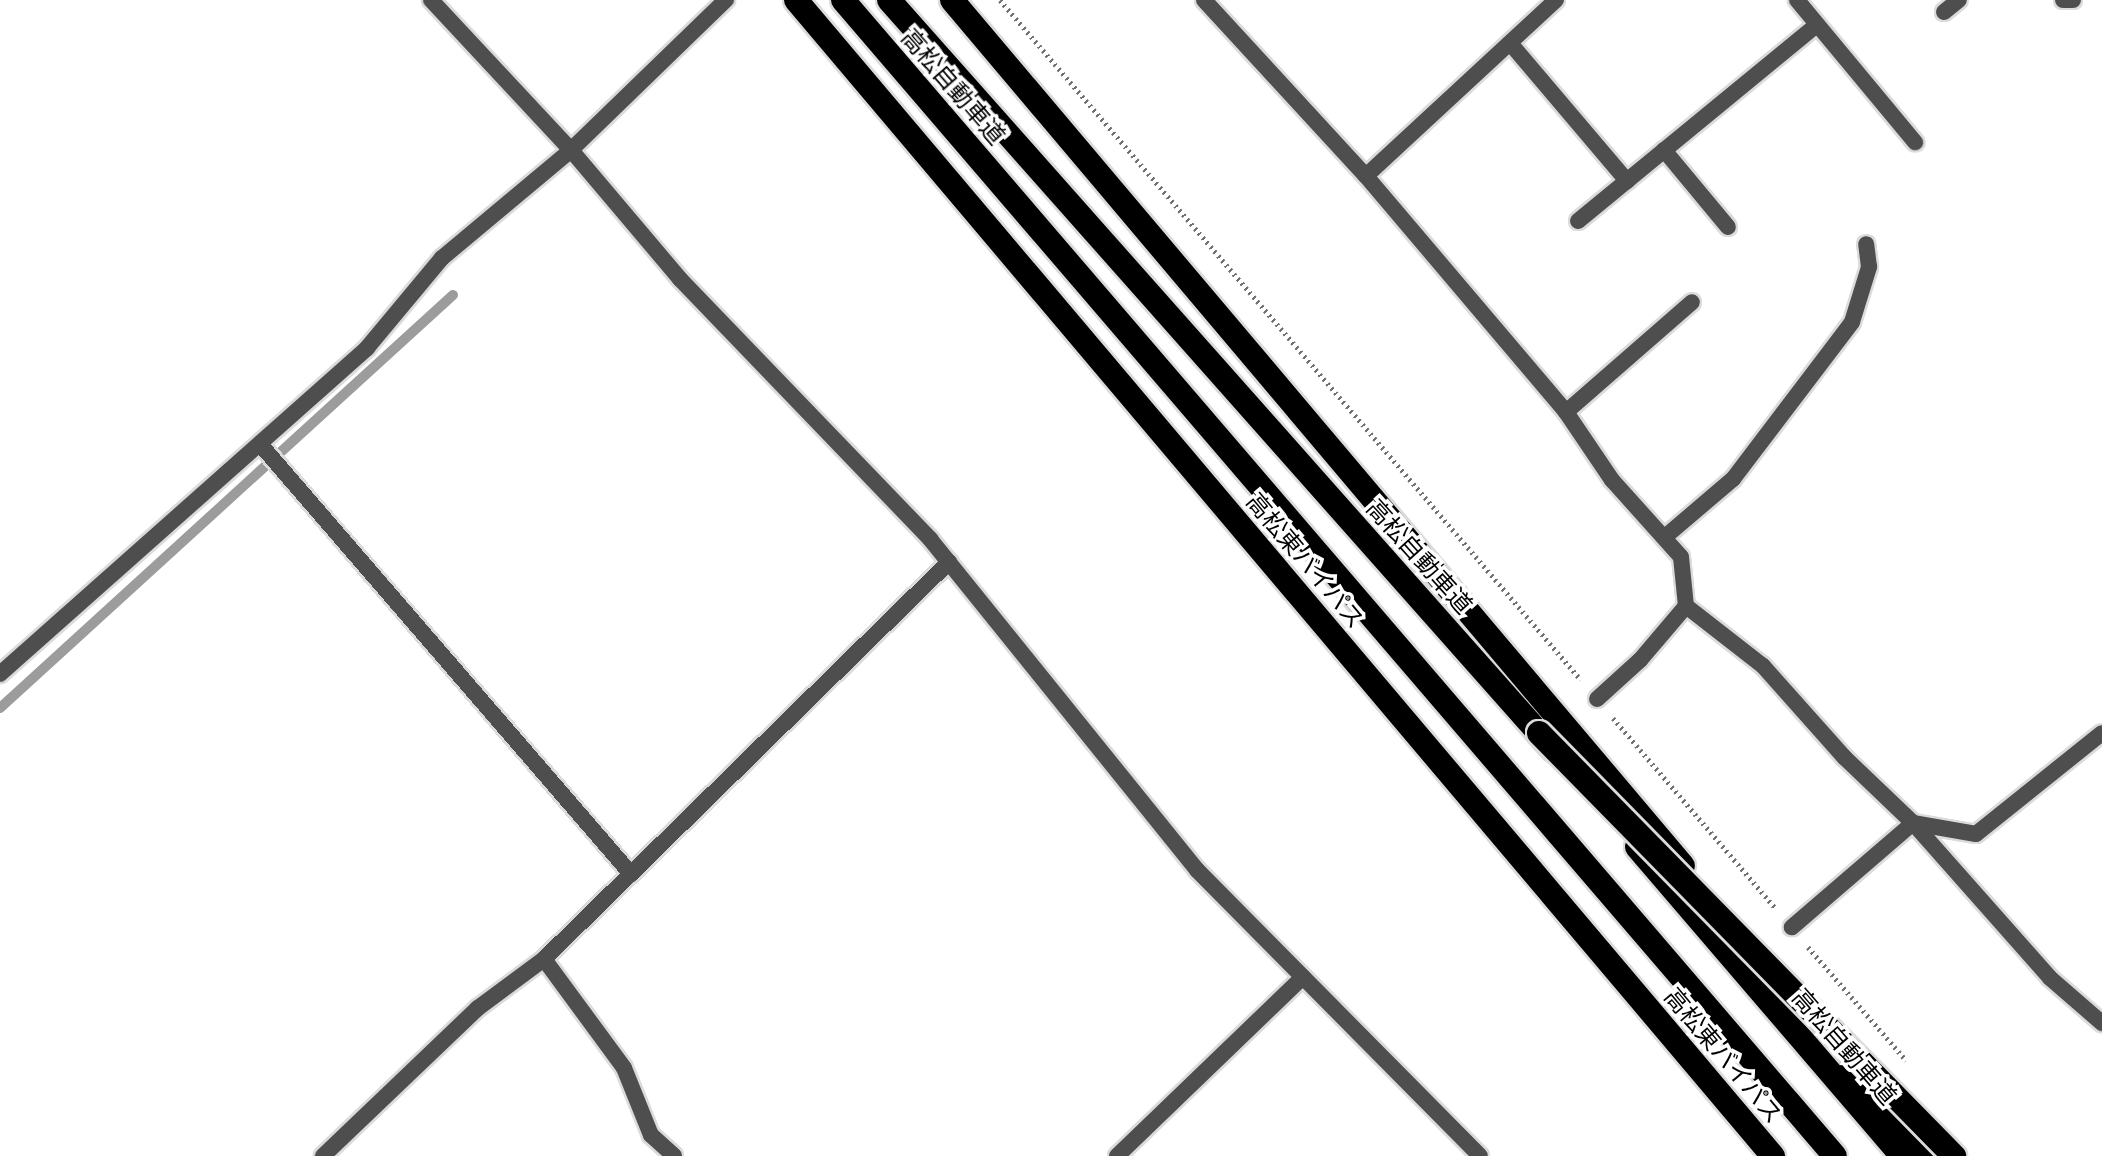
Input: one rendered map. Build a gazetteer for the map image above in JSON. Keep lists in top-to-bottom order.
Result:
{
  "streets": {
    "highway": ["高松自動車道", "高松東バイパス"]
  }
}
